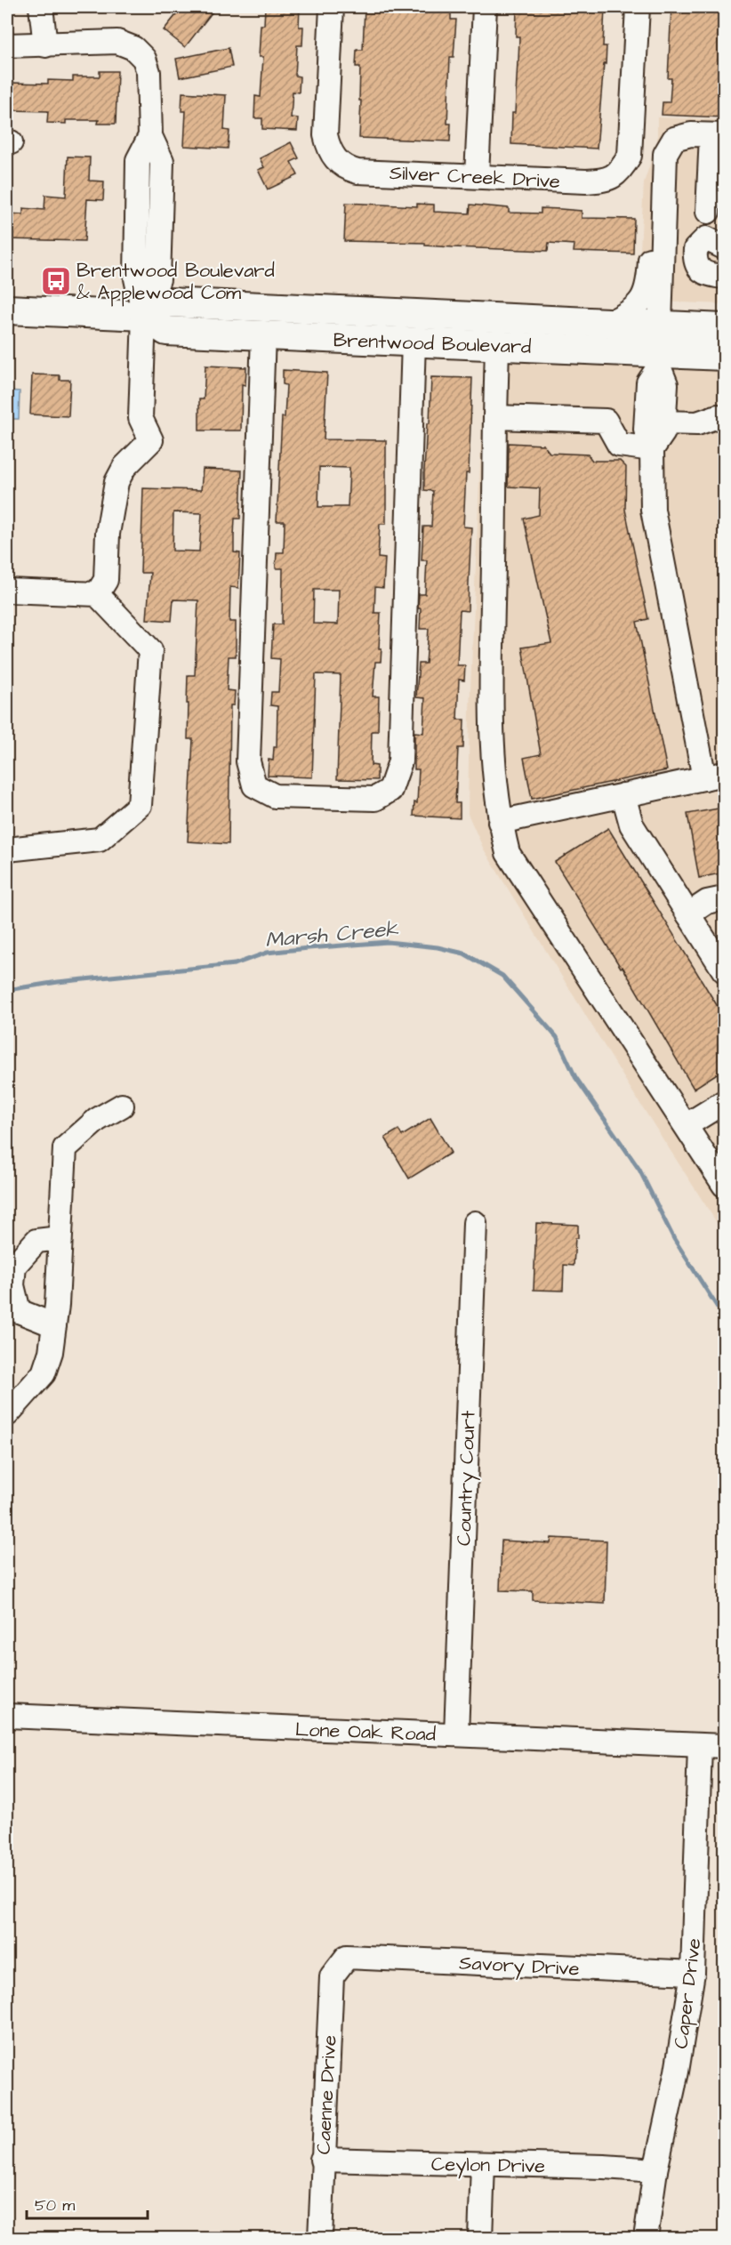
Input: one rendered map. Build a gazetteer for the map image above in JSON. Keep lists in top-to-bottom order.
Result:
{
  "streets": {
    "main road": ["Brentwood Boulevard"],
    "street": [
      "Silver Creek Drive",
      "Country Court",
      "Lone Oak Road",
      "Savory Drive",
      "Caper Drive",
      "Caenne Drive",
      "Ceylon Drive"
    ]
  },
  "crossings": [
    ["Country Court", "Lone Oak Road"],
    ["Lone Oak Road", "Caper Drive"],
    ["Savory Drive", "Caper Drive"],
    ["Savory Drive", "Caenne Drive"],
    ["Caper Drive", "Ceylon Drive"],
    ["Caenne Drive", "Ceylon Drive"]
  ],
  "water": ["Marsh Creek"],
  "places": {
    "bus stop": ["Brentwood Boulevard & Applewood Com"]
  },
  "scale_bar": "50 m"
}
